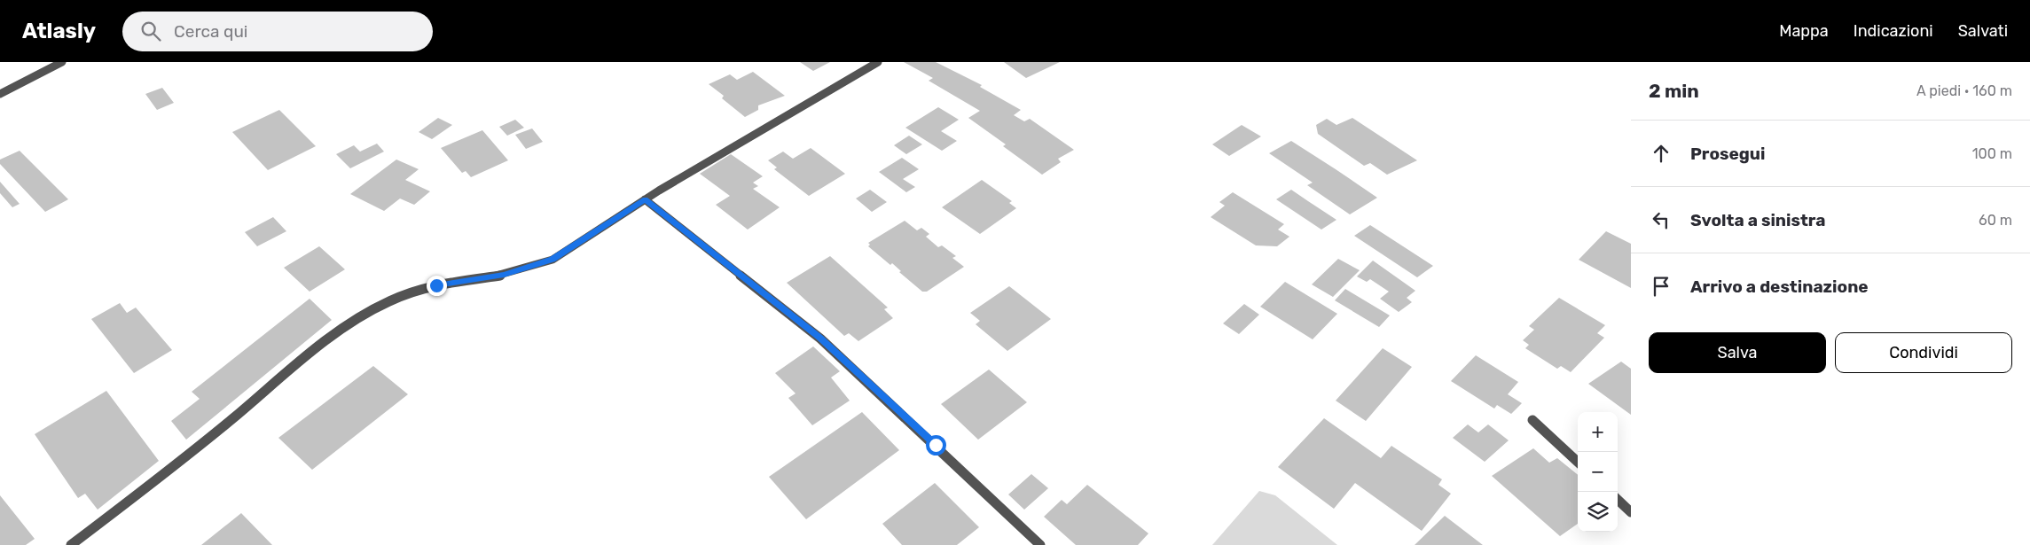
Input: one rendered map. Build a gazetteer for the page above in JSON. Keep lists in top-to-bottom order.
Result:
{
  "page": {
    "header": "Atlasly",
    "search": "Cerca qui",
    "nav": ["Mappa", "Indicazioni", "Salvati"],
    "heading": ["2 min", "A piedi · 160 m"],
    "list": [
      ["Prosegui", "100 m"],
      ["Svolta a sinistra", "60 m"],
      "Arrivo a destinazione"
    ],
    "buttons": ["Salva", "Condividi"],
    "map_buttons": ["+", "−"]
  }
}
